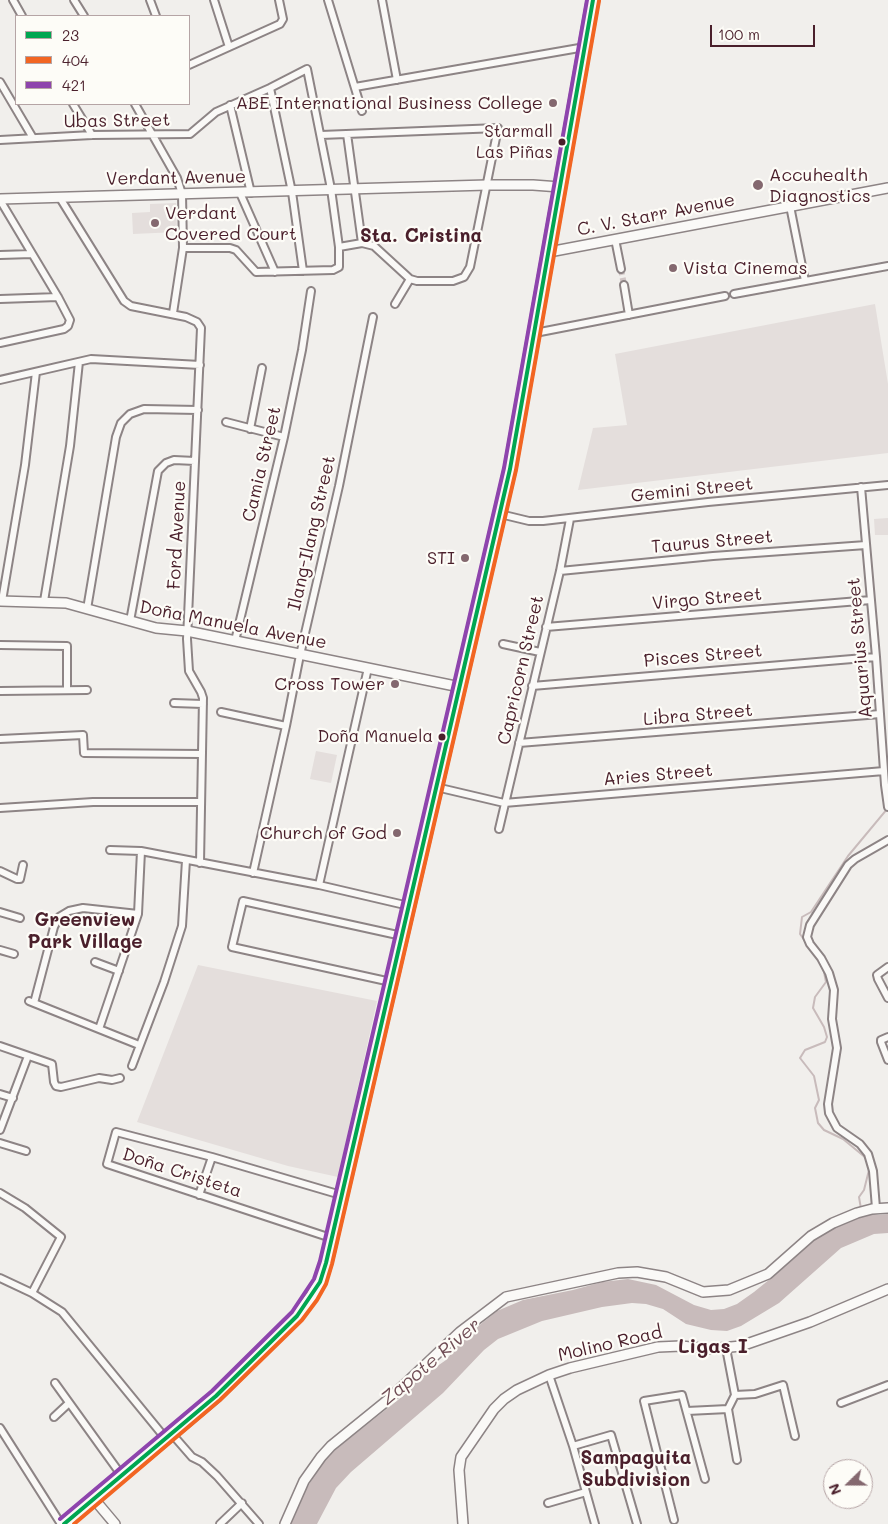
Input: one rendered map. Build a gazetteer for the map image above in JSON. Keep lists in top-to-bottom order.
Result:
{
  "streets": {
    "main road": [
      "Verdant Avenue",
      "C. V. Starr Avenue",
      "Doña Manuela Avenue",
      "Molino Road"
    ],
    "street": [
      "Ubas Street",
      "Camia Street",
      "Gemini Street",
      "Ilang-Ilang Street",
      "Ford Avenue",
      "Taurus Street",
      "Virgo Street",
      "Aquarius Street",
      "Pisces Street",
      "Capricorn Street",
      "Libra Street",
      "Aries Street",
      "Doña Cristeta"
    ]
  },
  "crossings": [
    ["Verdant Avenue", "Ford Avenue"],
    ["Camia Street", "Doña Manuela Avenue"],
    ["Gemini Street", "Aquarius Street"],
    ["Gemini Street", "Capricorn Street"],
    ["Ilang-Ilang Street", "Doña Manuela Avenue"],
    ["Ford Avenue", "Doña Manuela Avenue"],
    ["Taurus Street", "Aquarius Street"],
    ["Taurus Street", "Capricorn Street"],
    ["Virgo Street", "Aquarius Street"],
    ["Virgo Street", "Capricorn Street"],
    ["Aquarius Street", "Pisces Street"],
    ["Aquarius Street", "Libra Street"],
    ["Aquarius Street", "Aries Street"],
    ["Pisces Street", "Capricorn Street"],
    ["Capricorn Street", "Libra Street"],
    ["Capricorn Street", "Aries Street"]
  ],
  "districts": [
    "Sta. Cristina",
    "Greenview Park Village",
    "Ligas I",
    "Sampaguita Subdivision"
  ],
  "water": ["Zapote River"],
  "places": [
    "ABE International Business College",
    "Starmall Las Piñas",
    "Accuhealth Diagnostics",
    "Verdant Covered Court",
    "Vista Cinemas",
    "STI",
    "Cross Tower",
    "Doña Manuela",
    "Church of God"
  ],
  "lines": ["transit line 23", "transit line 421", "transit line 404"],
  "legend": ["23", "404", "421"],
  "scale_bar": "100 m",
  "north": "left"
}
